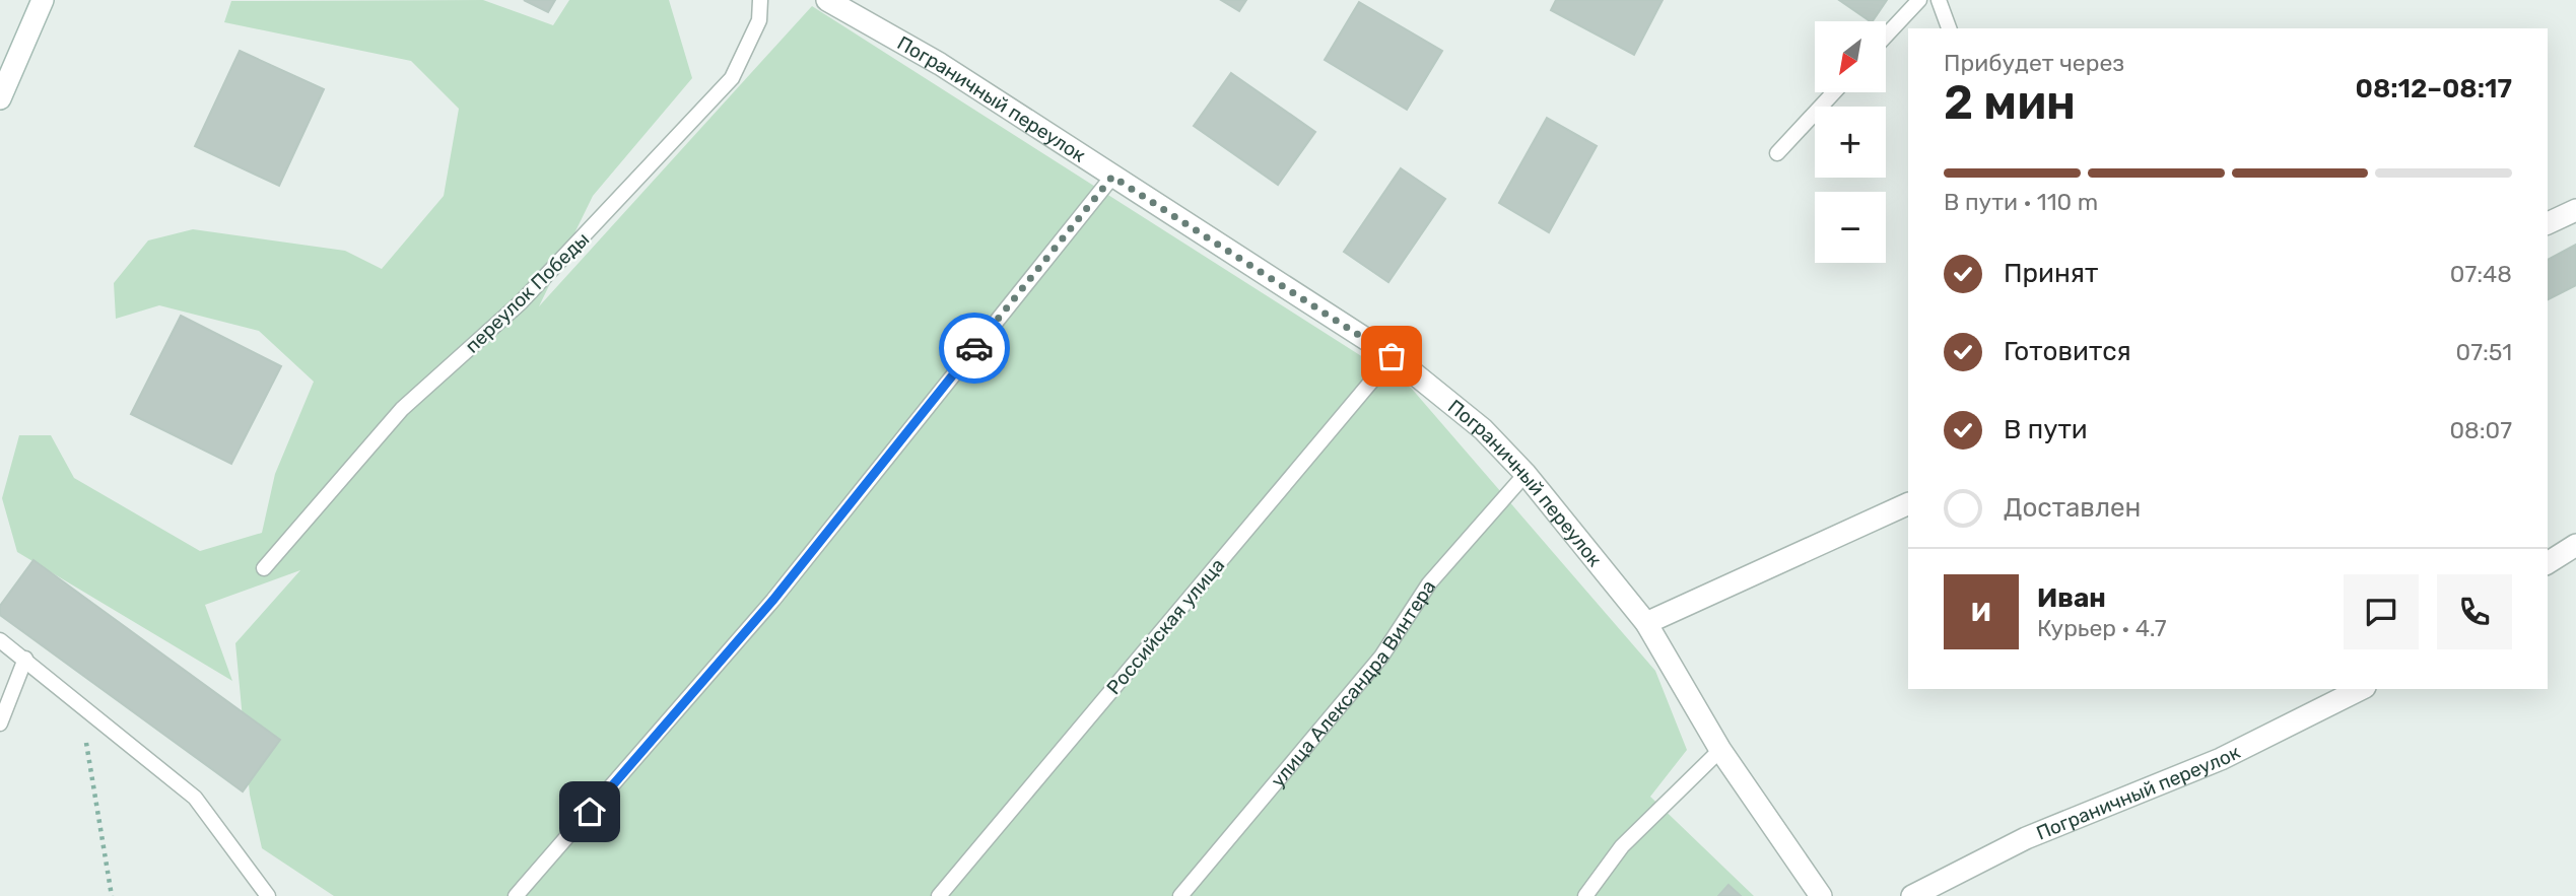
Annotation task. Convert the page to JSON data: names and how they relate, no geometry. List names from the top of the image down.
{
  "streets": {
    "street": ["Пограничный переулок"],
    "lane": ["переулок Победы", "Российская улица", "улица Александра Винтера"]
  },
  "crossings": [
    ["Пограничный переулок", "Российская улица"],
    ["Пограничный переулок", "улица Александра Винтера"]
  ],
  "north": "bottom left",
  "page": {
    "map_buttons": ["+", "−"],
    "heading": ["2 мин", "Прибудет через", "08:12–08:17"],
    "panel": ["Иван", "Курьер · 4.7"],
    "bar": "В пути · 110 m",
    "list": [
      ["Принят", "07:48"],
      ["Готовится", "07:51"],
      ["В пути", "08:07"],
      "Доставлен"
    ],
    "round": "И"
  }
}
